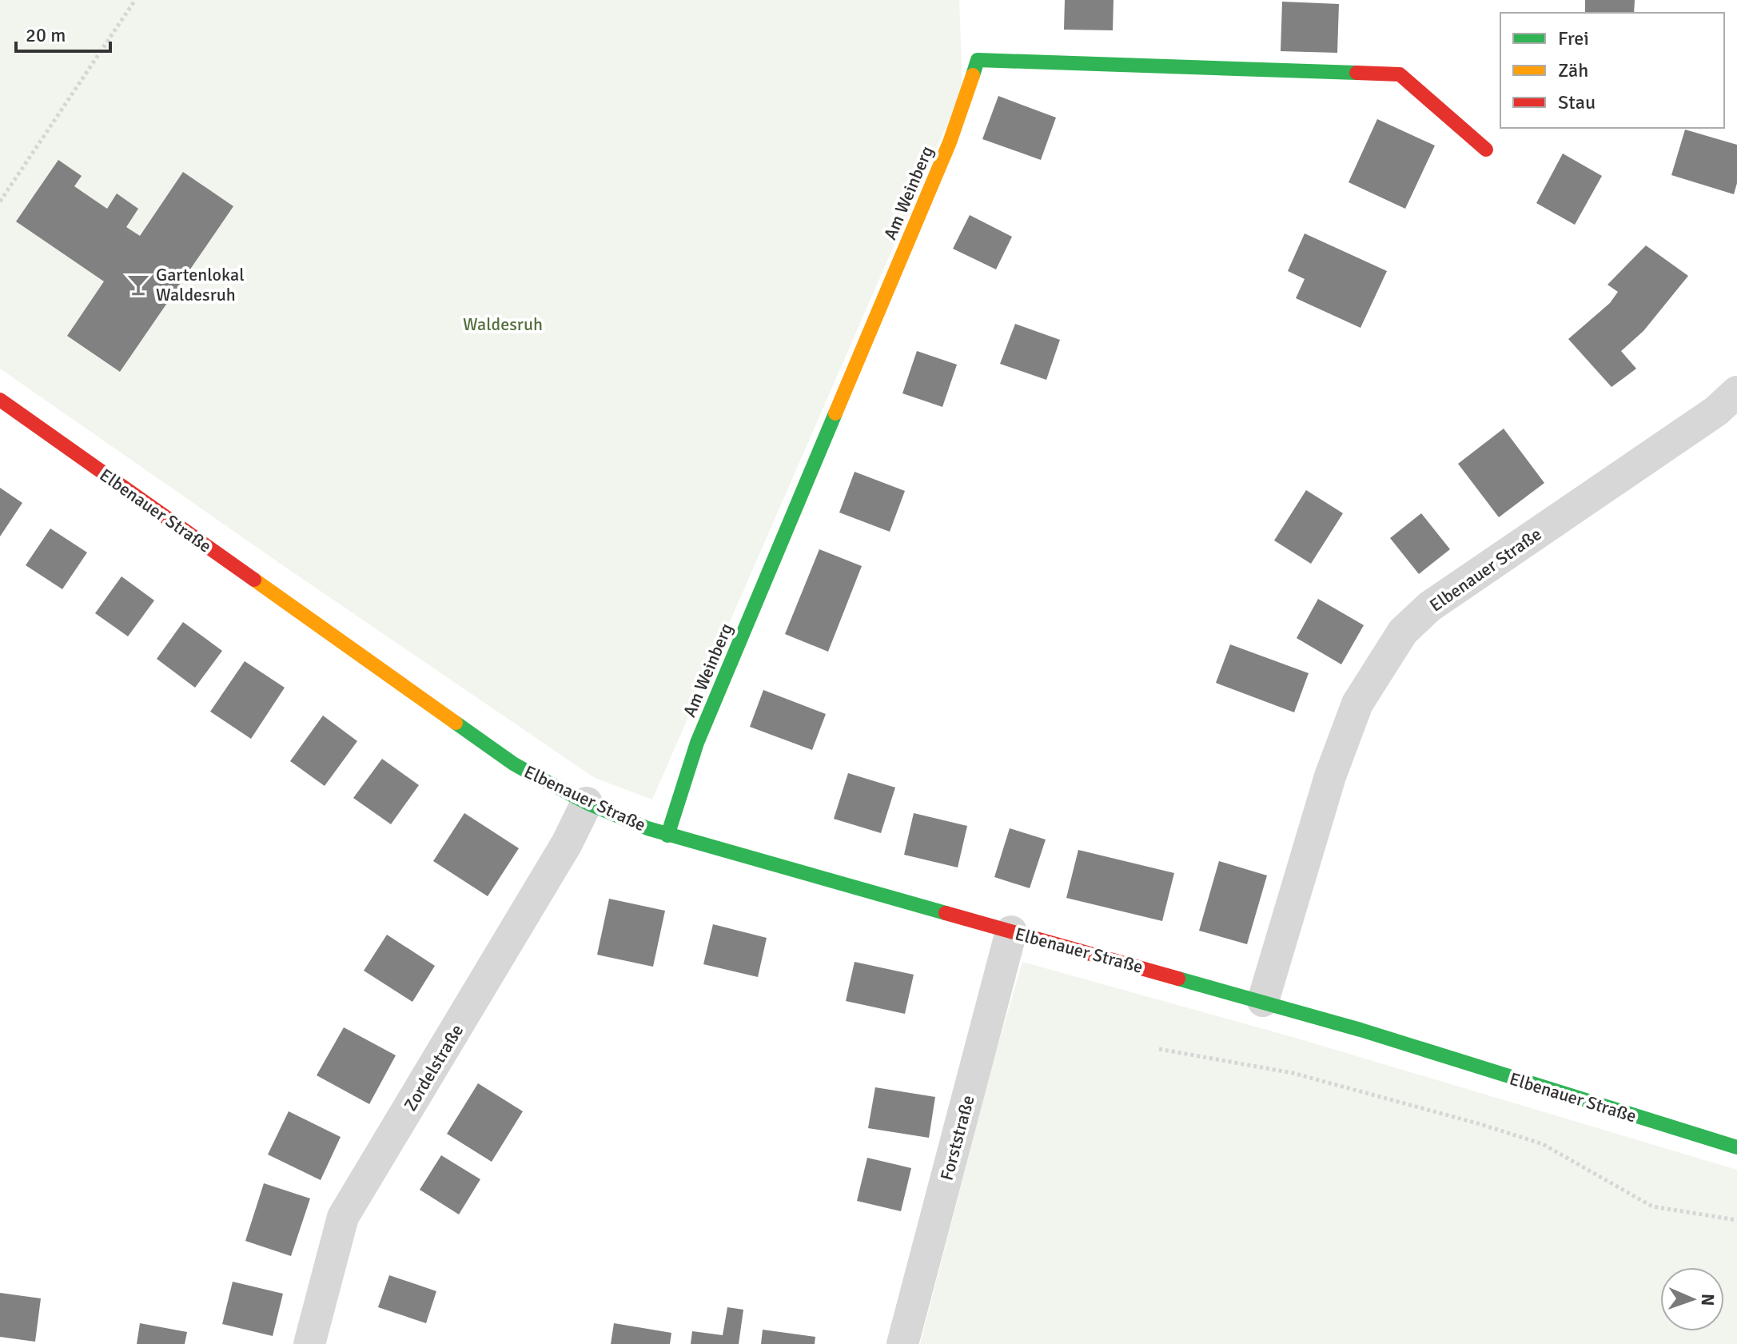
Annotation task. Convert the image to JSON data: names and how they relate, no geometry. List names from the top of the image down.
{
  "streets": {
    "street": [
      "Am Weinberg",
      "Elbenauer Straße",
      "Zordelstraße",
      "Forststraße"
    ]
  },
  "crossings": [
    ["Am Weinberg", "Elbenauer Straße"],
    ["Elbenauer Straße", "Zordelstraße"],
    ["Elbenauer Straße", "Forststraße"]
  ],
  "parks": ["Waldesruh"],
  "places": {
    "bar": ["Gartenlokal Waldesruh"]
  },
  "legend": ["Frei", "Zäh", "Stau"],
  "scale_bar": "20 m",
  "north": "right"
}
